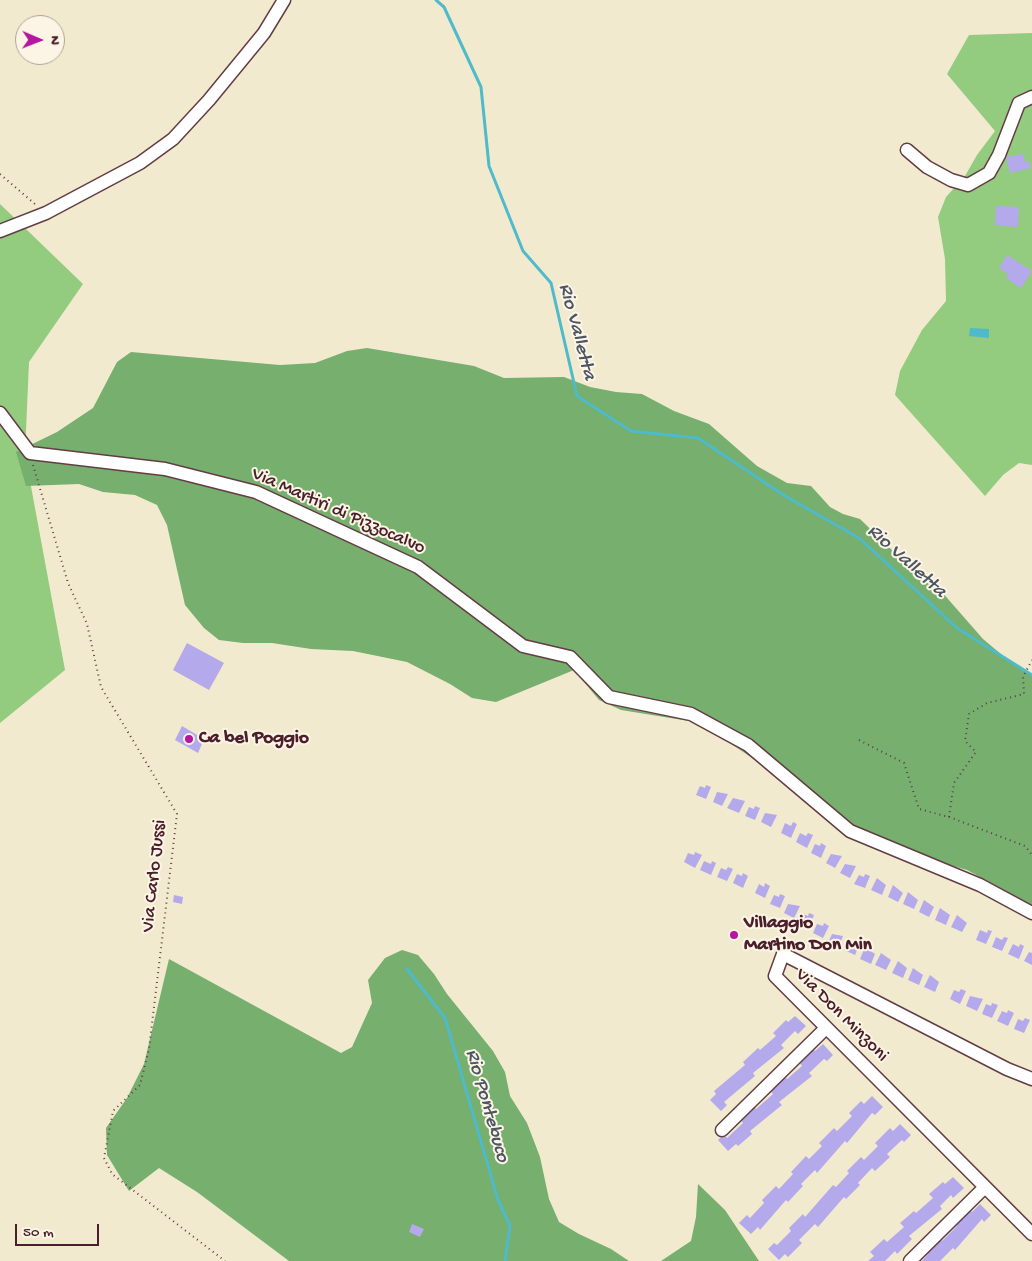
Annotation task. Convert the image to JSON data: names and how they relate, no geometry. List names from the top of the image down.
{
  "streets": {
    "street": ["Via Martiri di Pizzocalvo", "Via Don Minzoni"],
    "path": ["Via Carlo Jussi"]
  },
  "crossings": [
    ["Via Martiri di Pizzocalvo", "Via Carlo Jussi"]
  ],
  "water": ["Rio Valletta", "Rio Pontebuco"],
  "places": ["Ca bel Poggio", "Villaggio Martino Don Min"],
  "scale_bar": "50 m",
  "north": "right"
}
